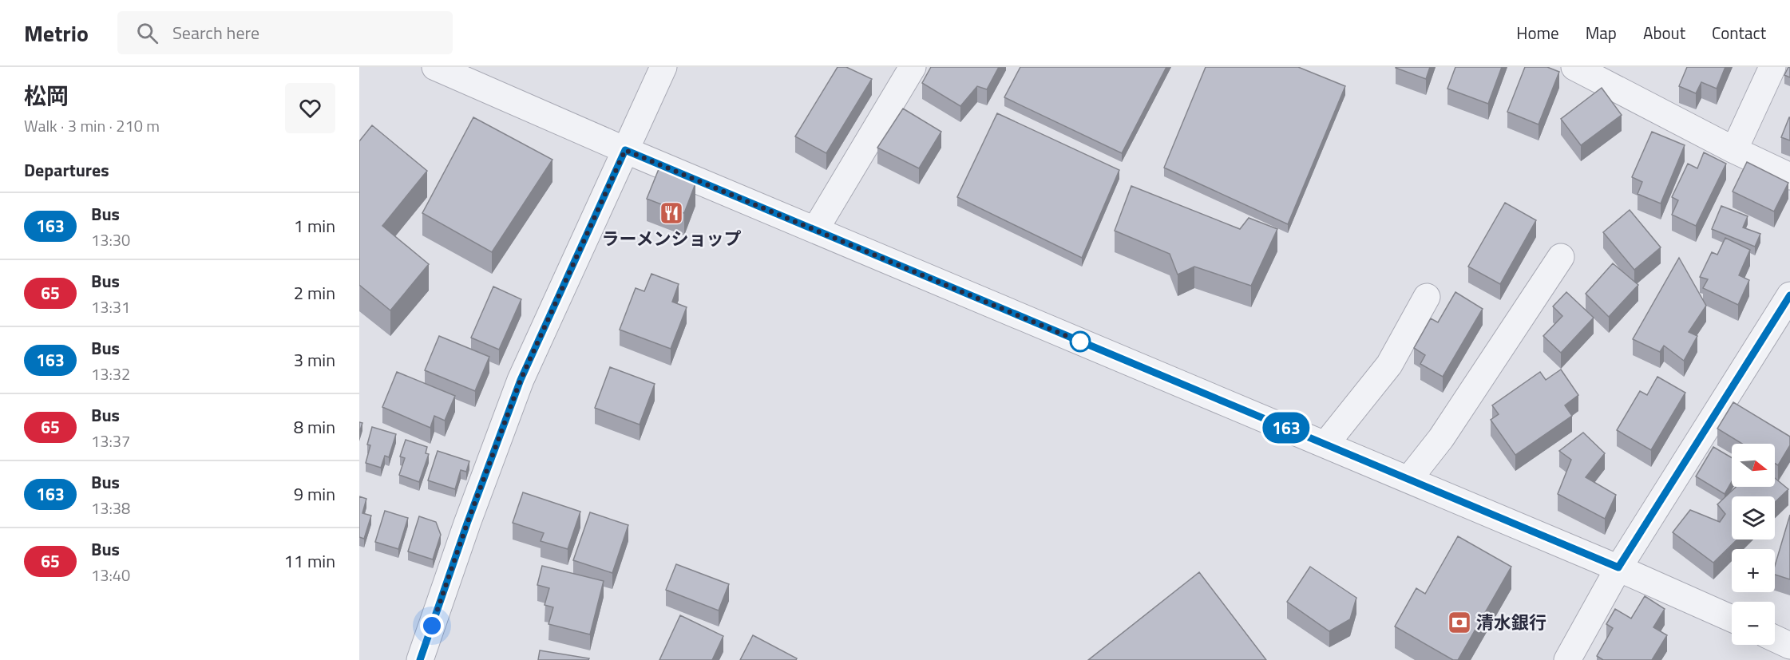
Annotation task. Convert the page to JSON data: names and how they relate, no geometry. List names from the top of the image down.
{
  "places": {
    "restaurant": ["ラーメンショップ"],
    "bank": ["清水銀行"]
  },
  "lines": ["bus line 163"],
  "north": "right",
  "page": {
    "header": "Metrio",
    "search": "Search here",
    "nav": [
      "Home",
      "Map",
      "About",
      "Contact"
    ],
    "heading": [
      ["松岡", "Walk · 3 min · 210 m"],
      "Departures"
    ],
    "on_map": "163",
    "list": [
      {
        "mark": "163",
        "name": "Bus",
        "note": "13:30",
        "value": "1 min"
      },
      {
        "mark": "65",
        "name": "Bus",
        "note": "13:31",
        "value": "2 min"
      },
      {
        "mark": "163",
        "name": "Bus",
        "note": "13:32",
        "value": "3 min"
      },
      {
        "mark": "65",
        "name": "Bus",
        "note": "13:37",
        "value": "8 min"
      },
      {
        "mark": "163",
        "name": "Bus",
        "note": "13:38",
        "value": "9 min"
      },
      {
        "mark": "65",
        "name": "Bus",
        "note": "13:40",
        "value": "11 min"
      }
    ],
    "map_buttons": ["+", "−"]
  }
}
